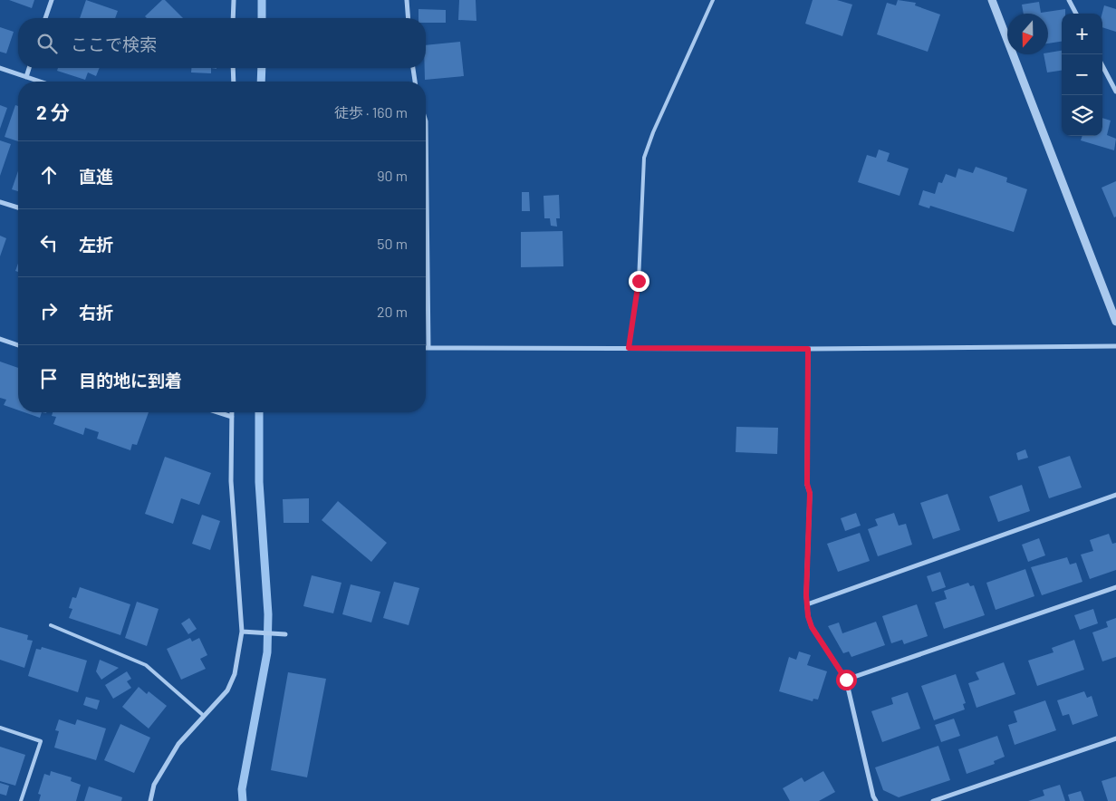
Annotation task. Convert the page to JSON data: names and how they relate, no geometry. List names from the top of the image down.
{
  "north": "bottom",
  "page": {
    "map_buttons": ["+", "−"],
    "search": "ここで検索",
    "heading": ["2 分", "徒歩 · 160 m"],
    "list": [
      ["直進", "90 m"],
      ["左折", "50 m"],
      ["右折", "20 m"],
      "目的地に到着"
    ]
  }
}
